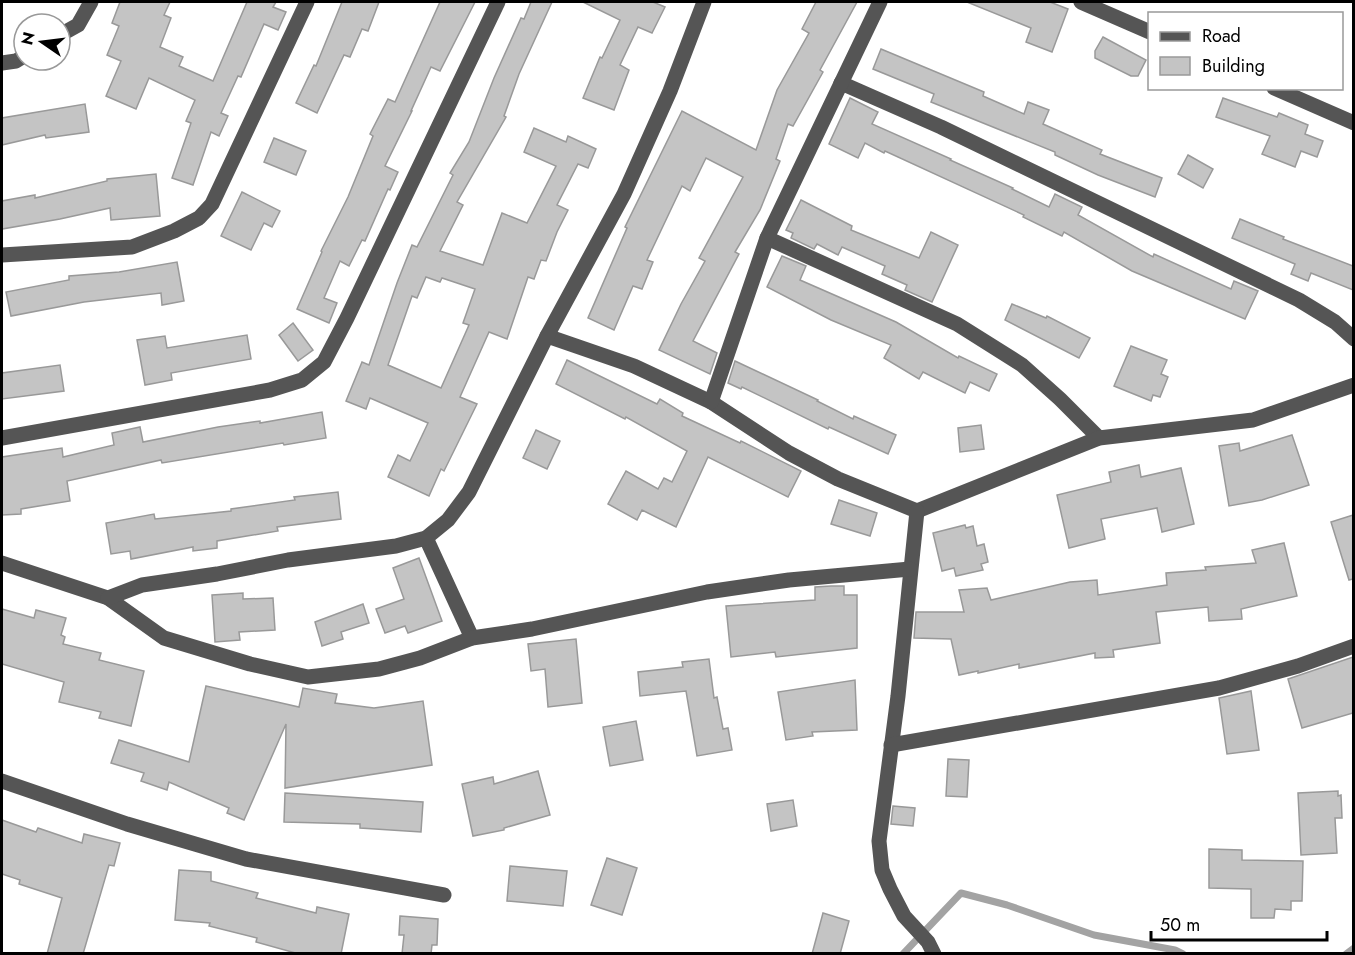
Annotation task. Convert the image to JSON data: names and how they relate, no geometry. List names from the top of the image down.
{
  "legend": ["Road", "Building"],
  "scale_bar": "50 m",
  "north": "left"
}
